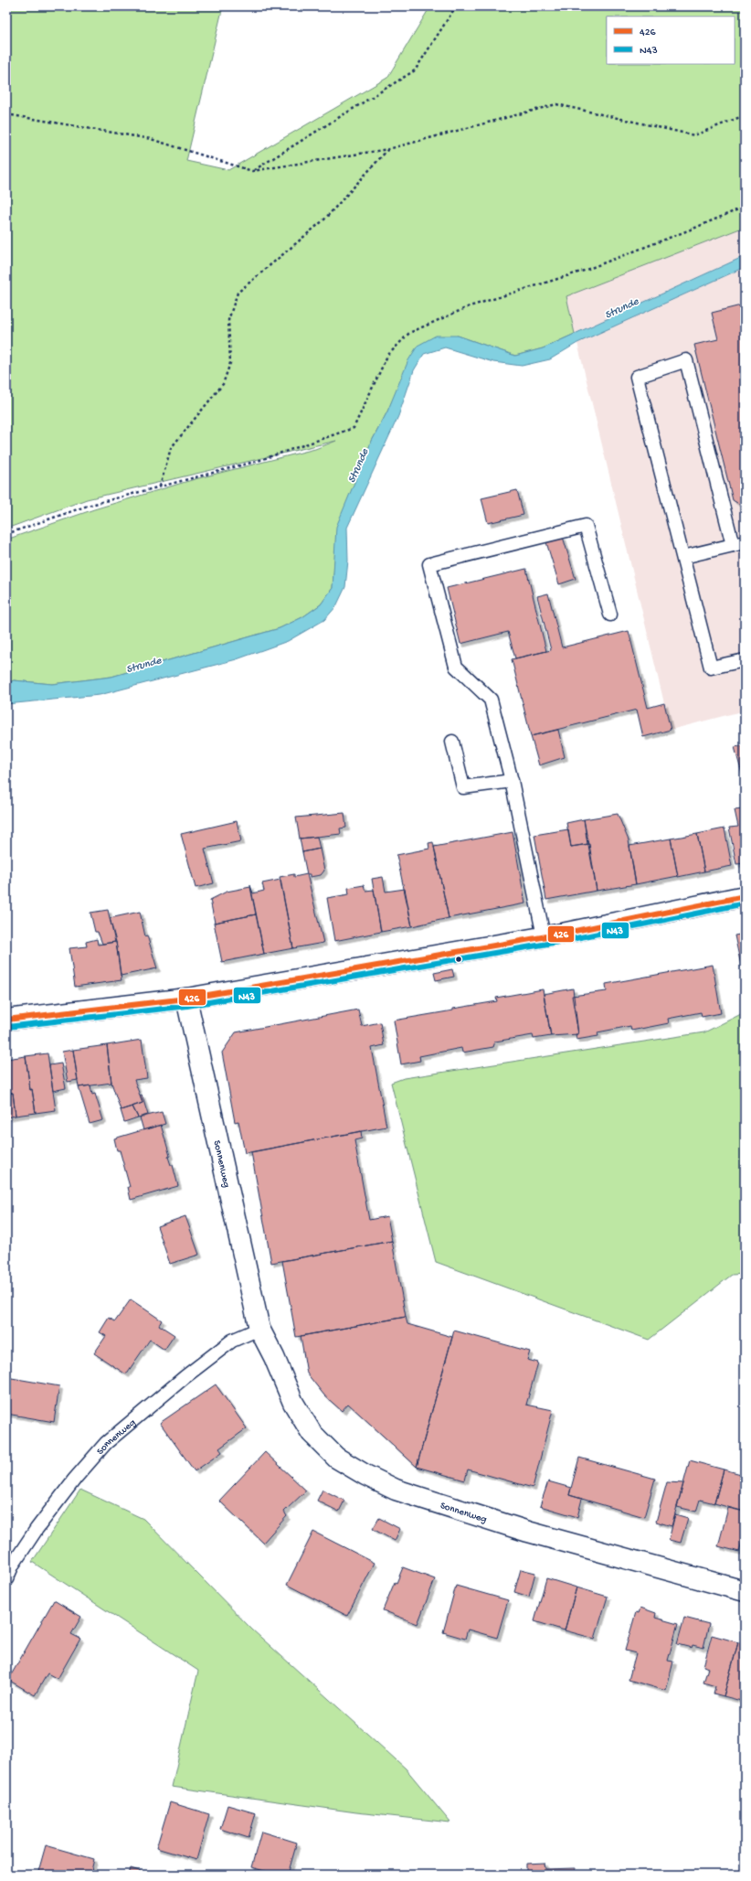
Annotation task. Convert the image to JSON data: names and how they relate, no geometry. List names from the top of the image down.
{
  "streets": {
    "street": ["Sonnenweg"]
  },
  "water": ["Strunde"],
  "lines": ["transit line 426", "transit line N43"],
  "legend": ["426", "N43"]
}
